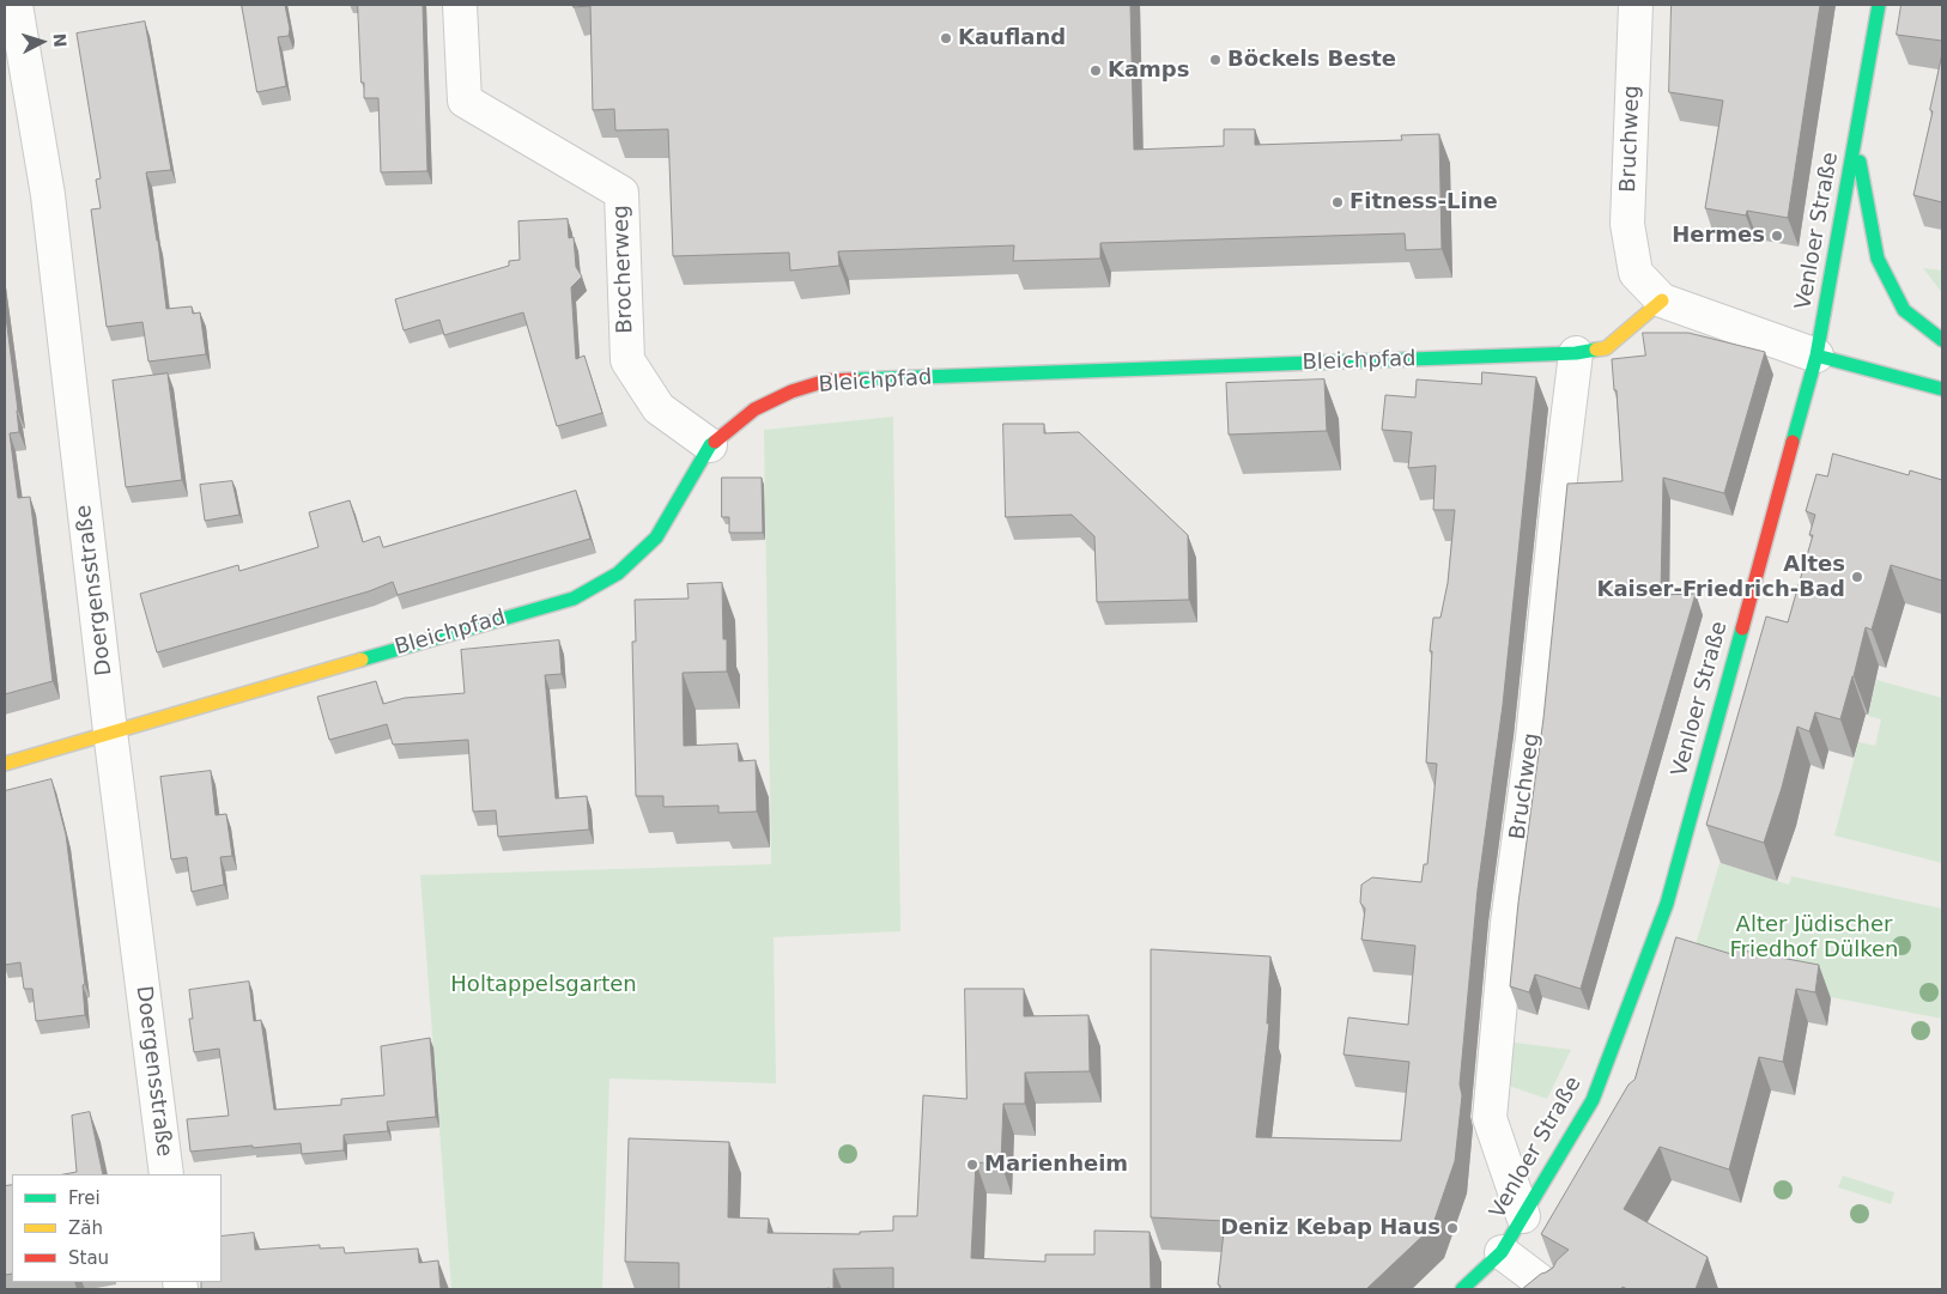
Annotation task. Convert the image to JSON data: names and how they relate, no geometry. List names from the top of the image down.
{
  "streets": {
    "street": [
      "Bruchweg",
      "Venloer Straße",
      "Brocherweg",
      "Bleichpfad",
      "Doergensstraße"
    ]
  },
  "crossings": [
    ["Bruchweg", "Venloer Straße"],
    ["Bruchweg", "Bleichpfad"],
    ["Brocherweg", "Bleichpfad"],
    ["Bleichpfad", "Doergensstraße"]
  ],
  "parks": ["Alter Jüdischer Friedhof Dülken", "Holtappelsgarten"],
  "places": [
    "Kaufland",
    "Böckels Beste",
    "Kamps",
    "Fitness-Line",
    "Hermes",
    "Altes Kaiser-Friedrich-Bad",
    "Marienheim",
    "Deniz Kebap Haus"
  ],
  "legend": ["Frei", "Zäh", "Stau"],
  "north": "right"
}
